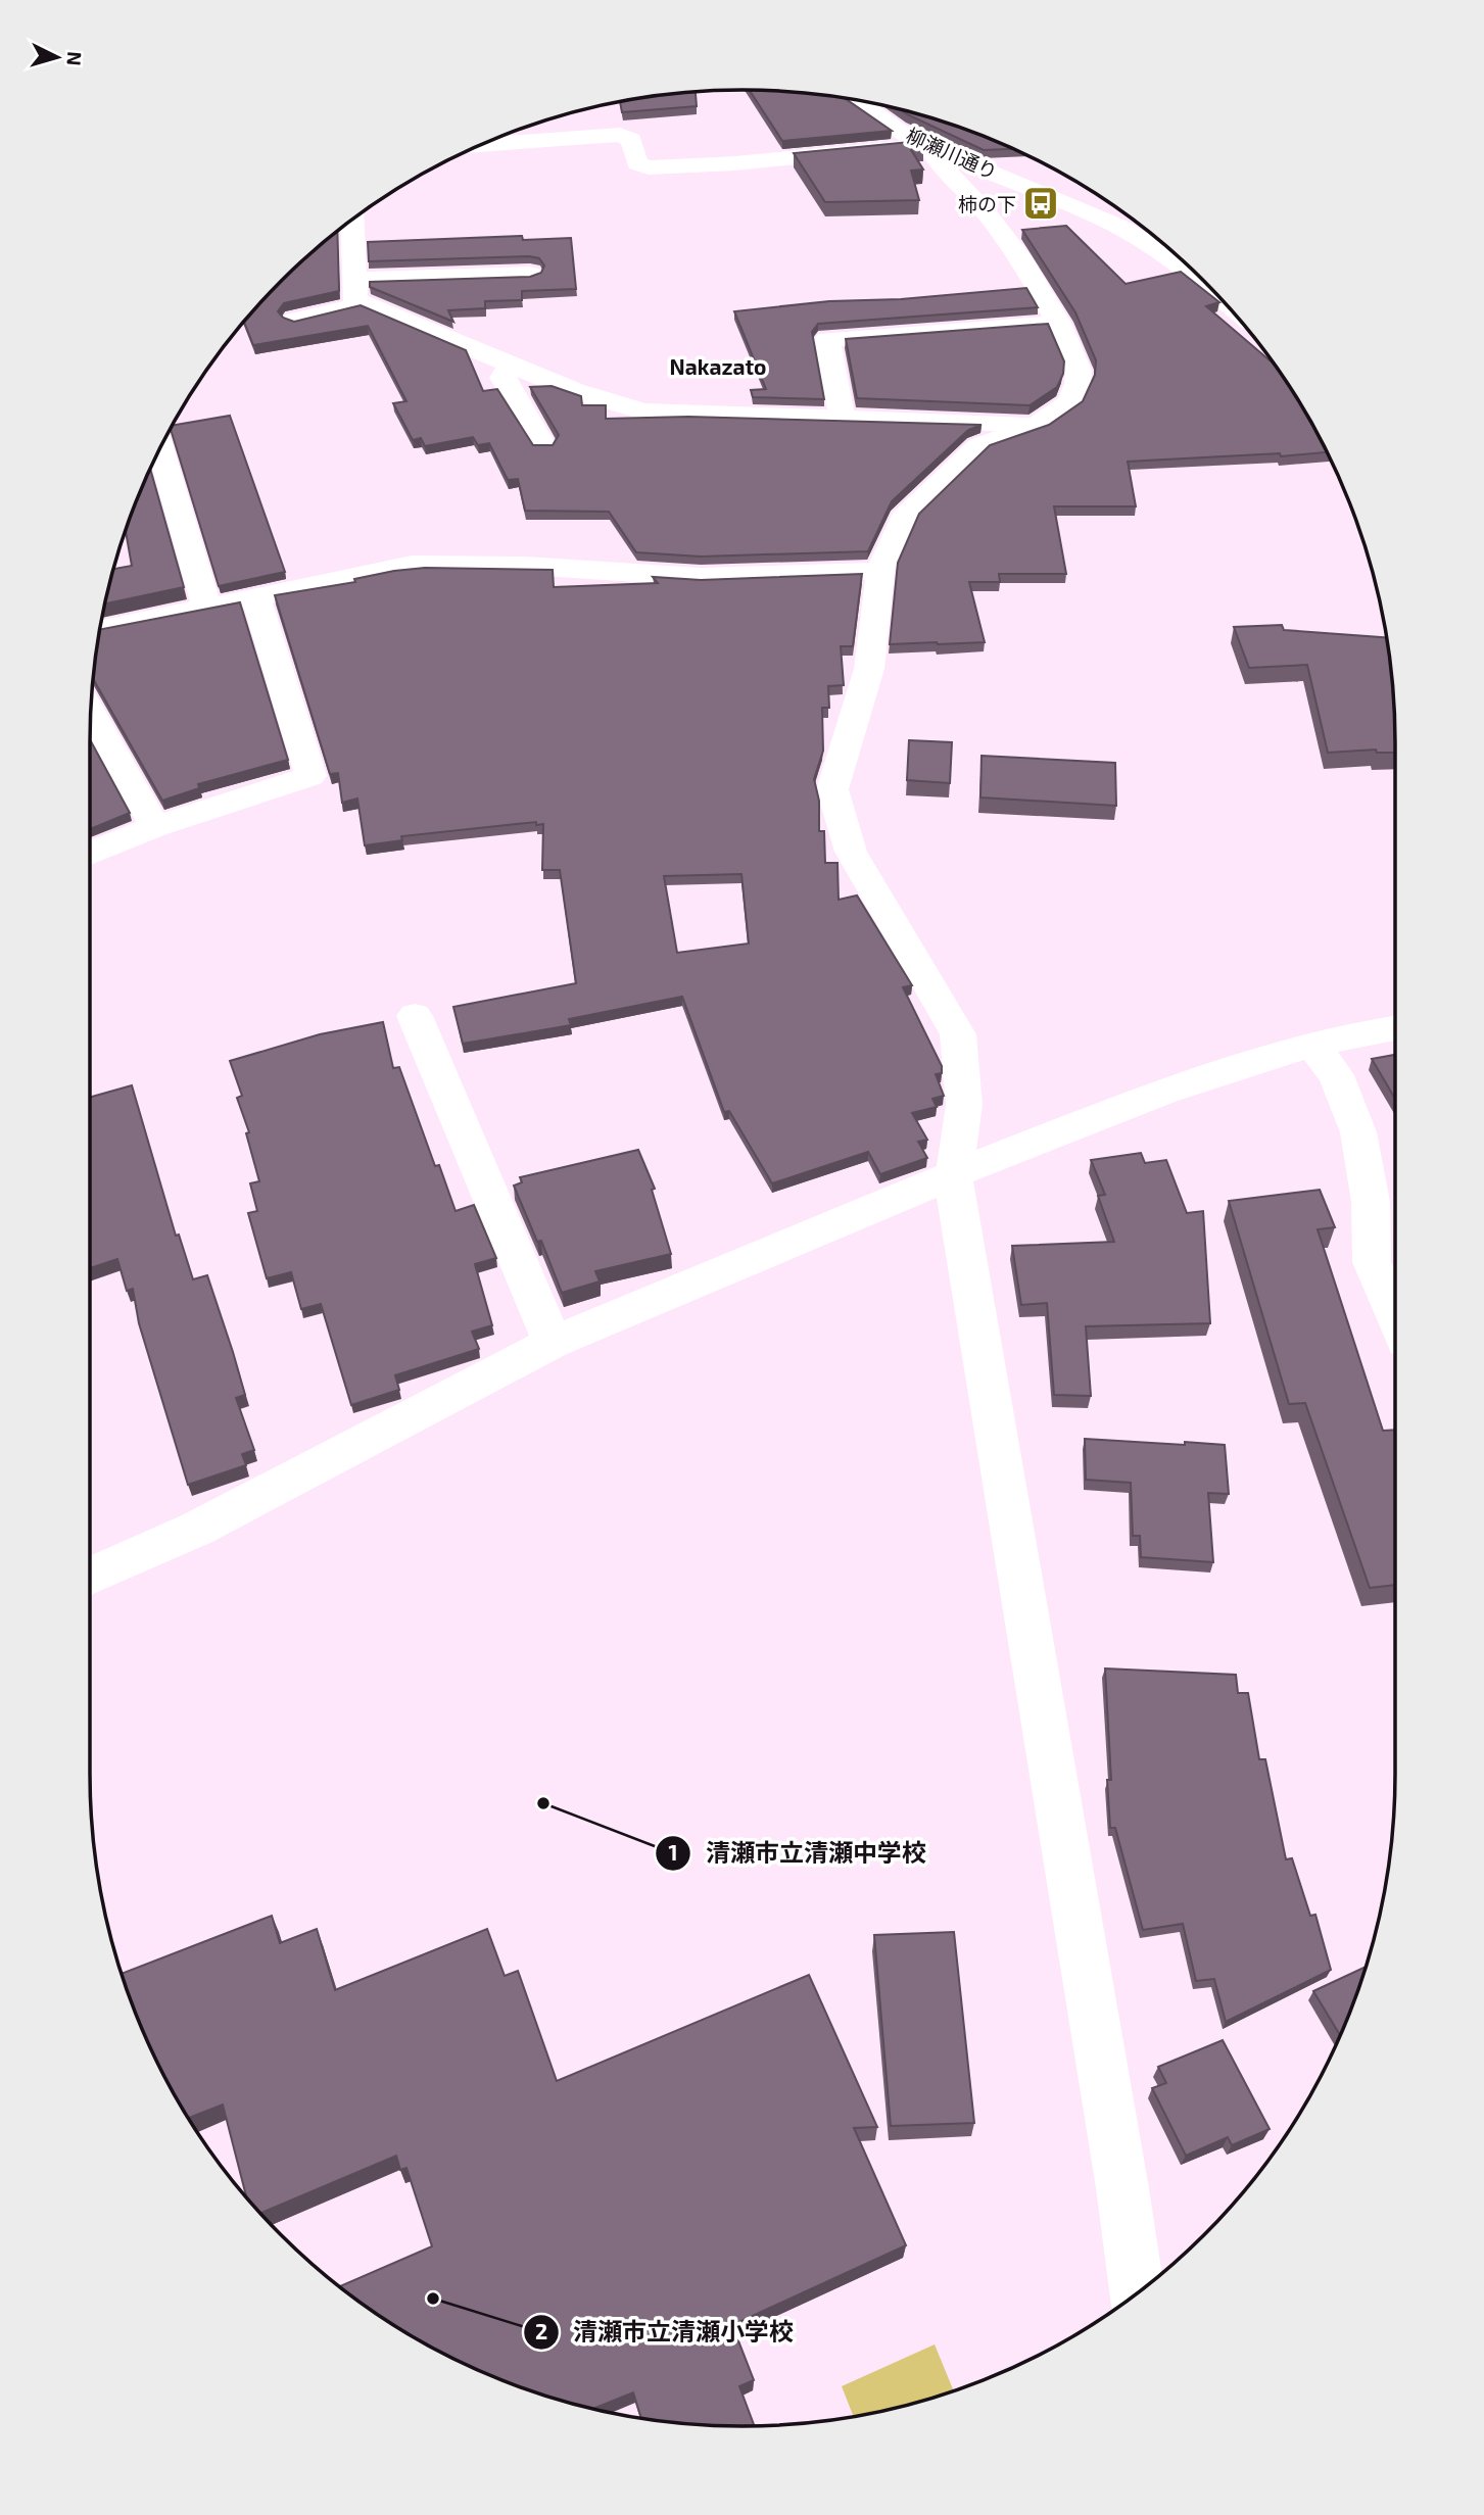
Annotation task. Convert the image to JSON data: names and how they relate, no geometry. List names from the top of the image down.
{
  "streets": {
    "street": ["柳瀬川通り"]
  },
  "districts": ["Nakazato"],
  "places": {
    "bus stop": ["柿の下"],
    "other": ["清瀬市立清瀬中学校", "清瀬市立清瀬小学校"]
  },
  "north": "right"
}
